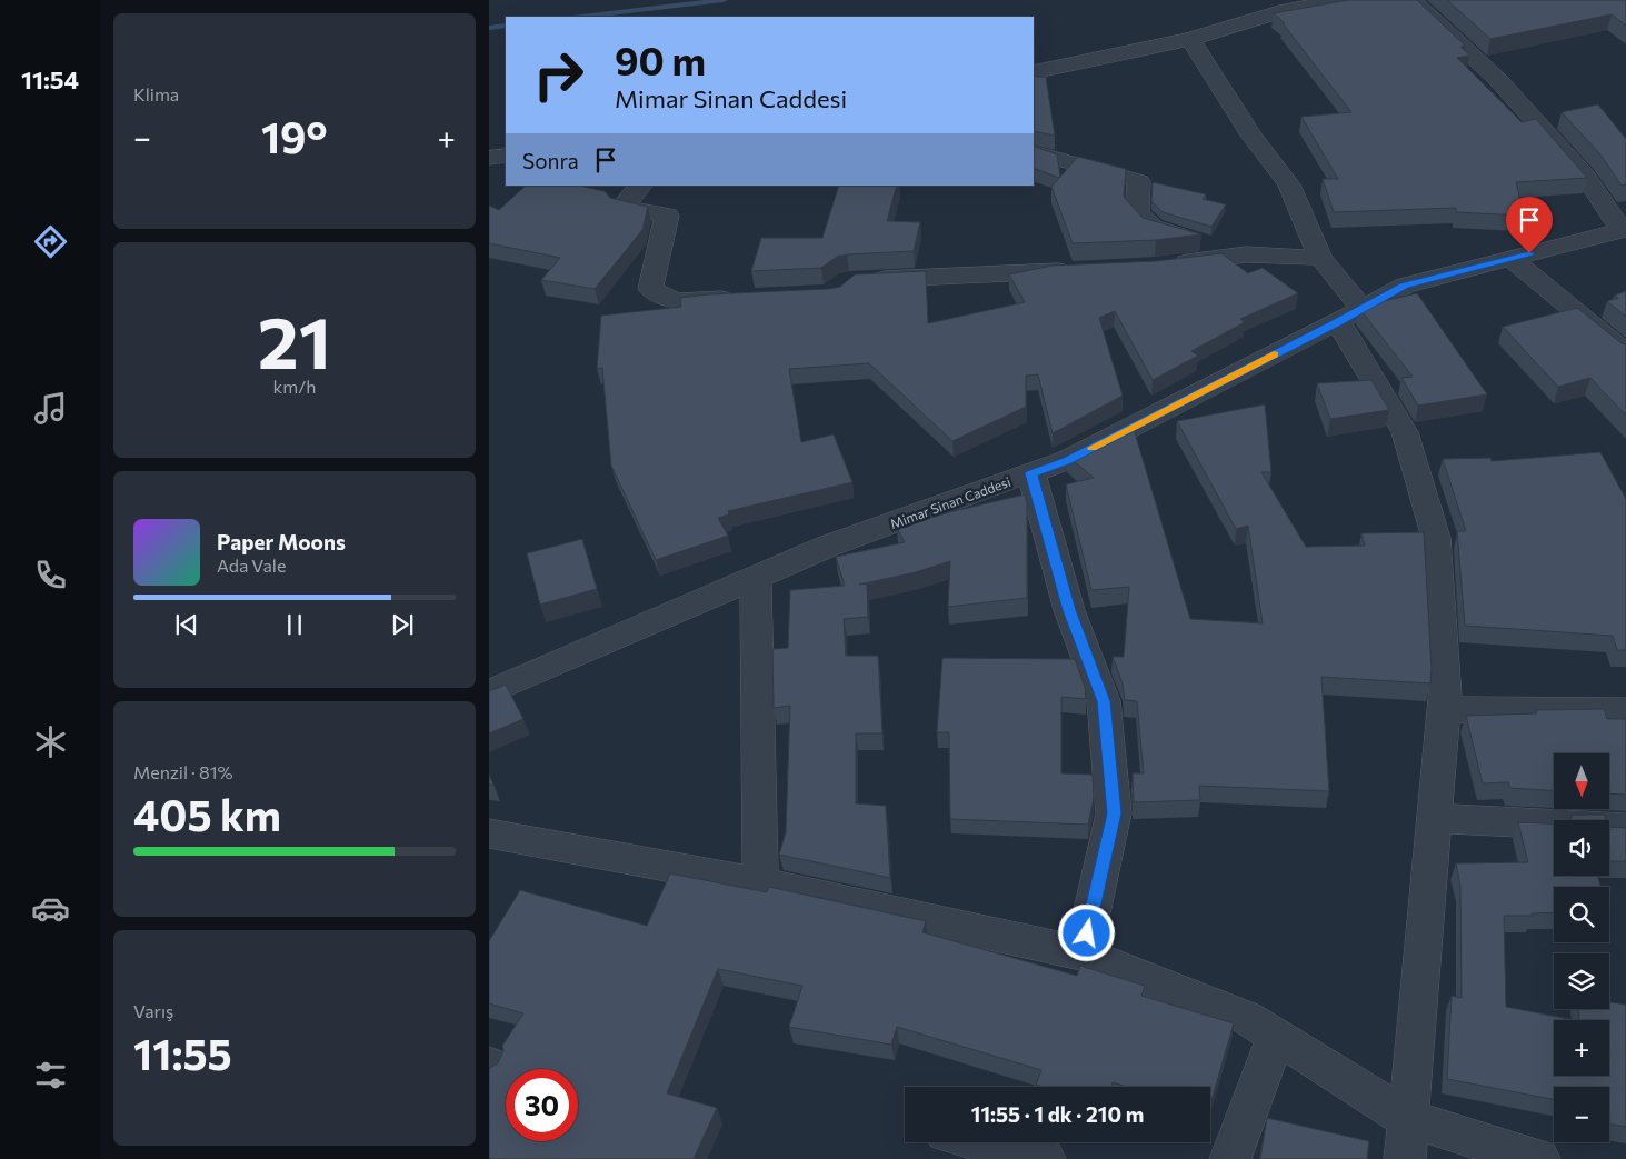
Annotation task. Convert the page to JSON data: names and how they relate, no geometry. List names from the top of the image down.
{
  "streets": {
    "street": ["Mimar Sinan Caddesi"]
  },
  "north": "bottom",
  "page": {
    "tabs": "11:54",
    "tile": [
      "Klima",
      ["21", "km/h"],
      ["Menzil · 81%", "405 km"],
      ["Varış", "11:55"]
    ],
    "turn": ["90 m", "Mimar Sinan Caddesi"],
    "heat": ["−", "19°", "+"],
    "then": "Sonra",
    "song": ["Paper Moons", "Ada Vale"],
    "map_buttons": ["+", "−"],
    "limit": "30",
    "trip": "11:55 · 1 dk · 210 m"
  }
}
